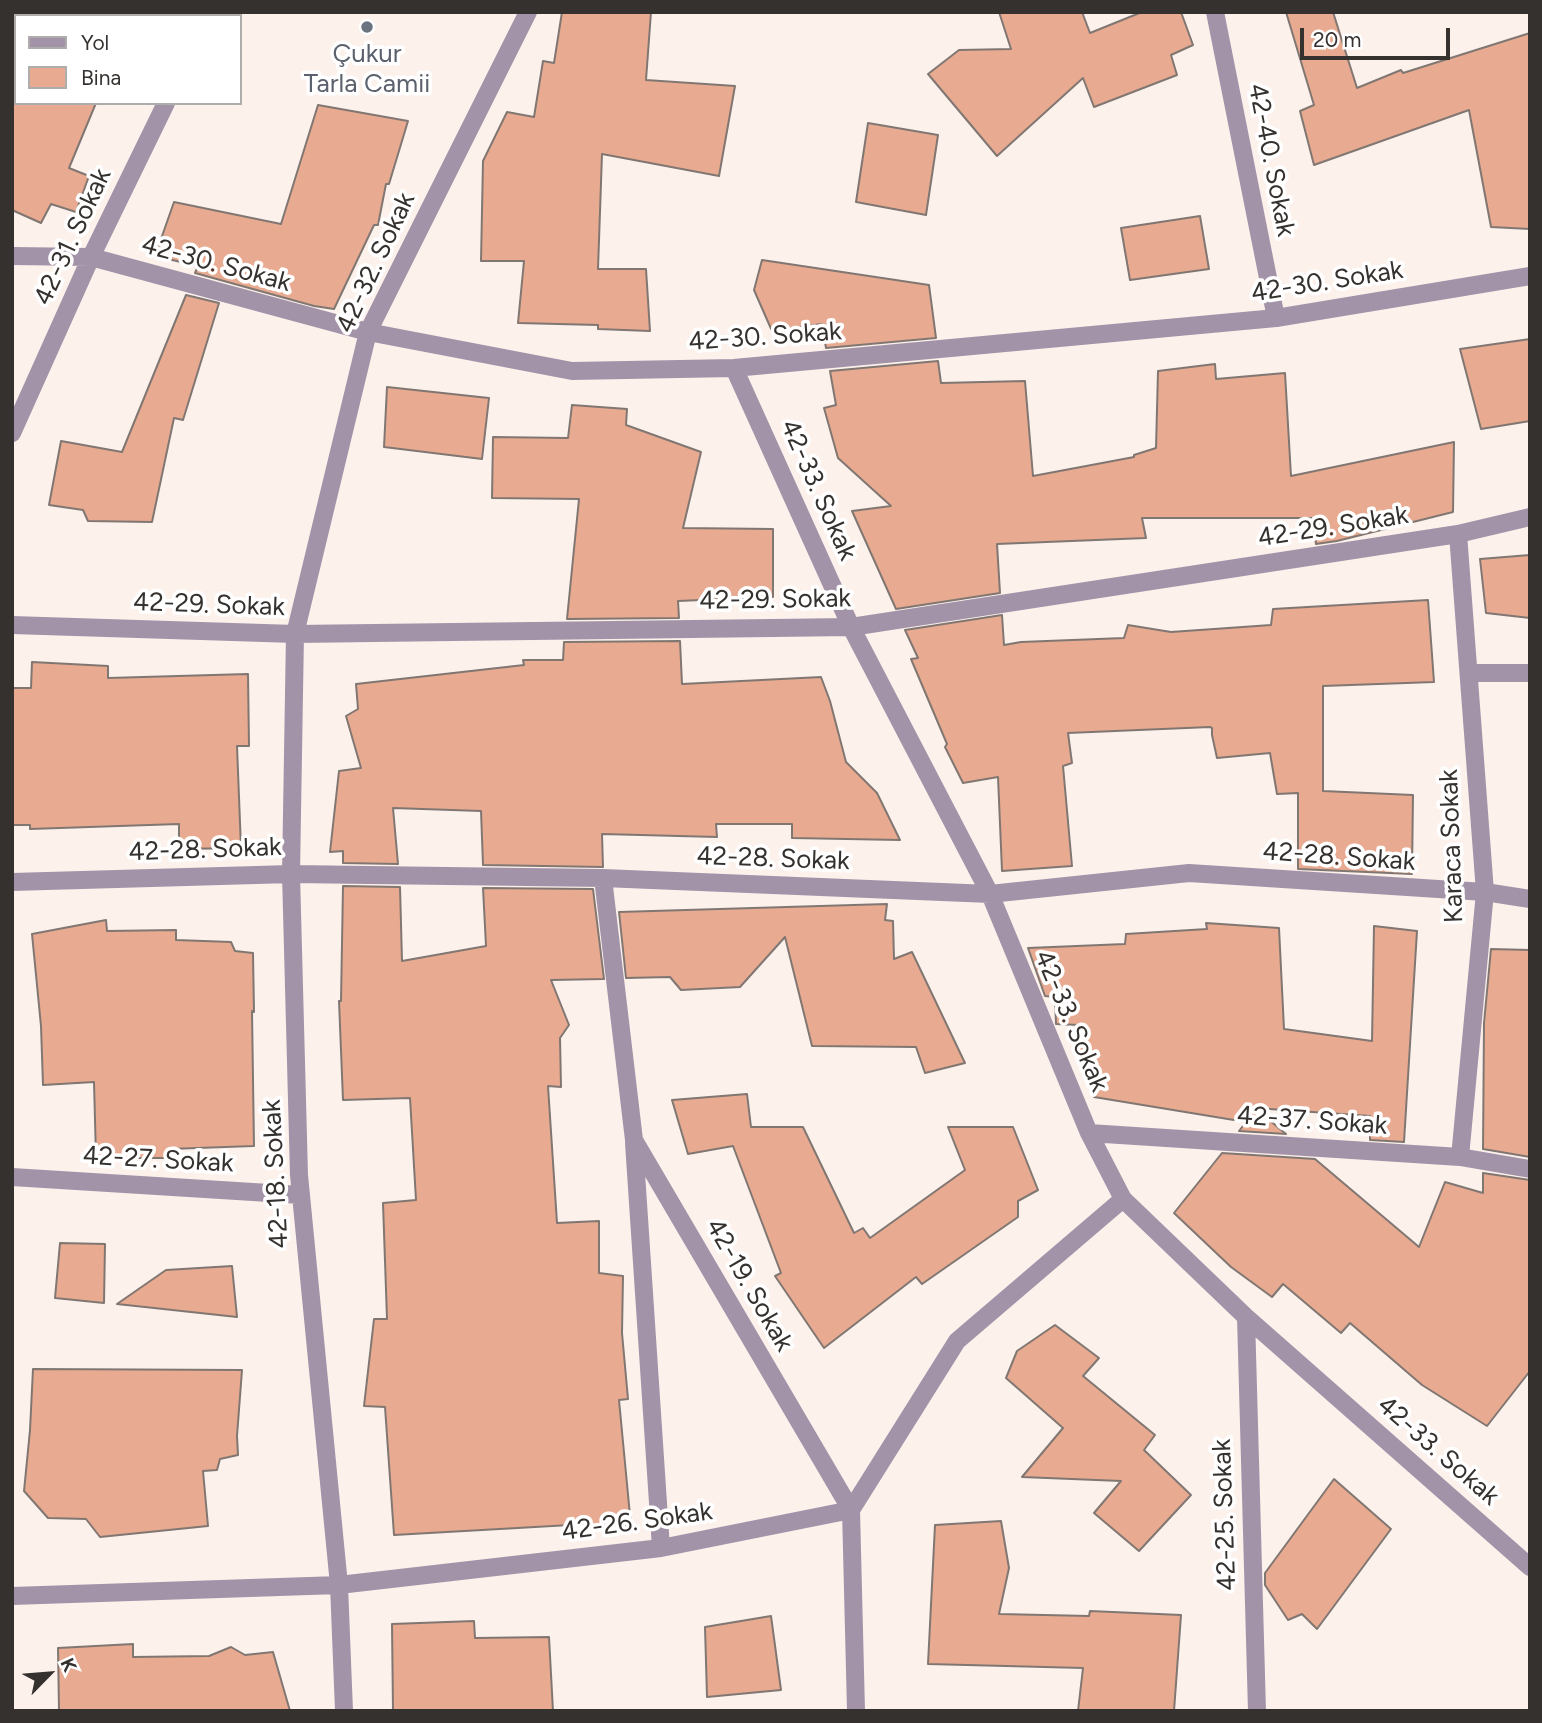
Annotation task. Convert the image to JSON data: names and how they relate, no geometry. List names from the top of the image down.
{
  "streets": {
    "street": [
      "42-40. Sokak",
      "42-31. Sokak",
      "42-32. Sokak",
      "42-30. Sokak",
      "42-33. Sokak",
      "42-29. Sokak",
      "Karaca Sokak",
      "42-28. Sokak",
      "42-37. Sokak",
      "42-27. Sokak",
      "42-18. Sokak",
      "42-19. Sokak",
      "42-25. Sokak",
      "42-26. Sokak"
    ]
  },
  "crossings": [
    ["42-40. Sokak", "42-30. Sokak"],
    ["42-31. Sokak", "42-30. Sokak"],
    ["42-32. Sokak", "42-30. Sokak"],
    ["42-32. Sokak", "42-29. Sokak"],
    ["42-32. Sokak", "42-18. Sokak"],
    ["42-30. Sokak", "42-33. Sokak"],
    ["42-33. Sokak", "42-29. Sokak"],
    ["42-33. Sokak", "42-28. Sokak"],
    ["42-33. Sokak", "42-37. Sokak"],
    ["42-33. Sokak", "42-25. Sokak"],
    ["42-29. Sokak", "Karaca Sokak"],
    ["42-29. Sokak", "42-18. Sokak"],
    ["Karaca Sokak", "42-28. Sokak"],
    ["Karaca Sokak", "42-37. Sokak"],
    ["42-28. Sokak", "42-18. Sokak"],
    ["42-28. Sokak", "42-19. Sokak"],
    ["42-27. Sokak", "42-18. Sokak"],
    ["42-18. Sokak", "42-26. Sokak"],
    ["42-19. Sokak", "42-26. Sokak"]
  ],
  "places": ["Çukur Tarla Camii"],
  "legend": ["Yol", "Bina"],
  "scale_bar": "20 m",
  "north": "top right"
}
